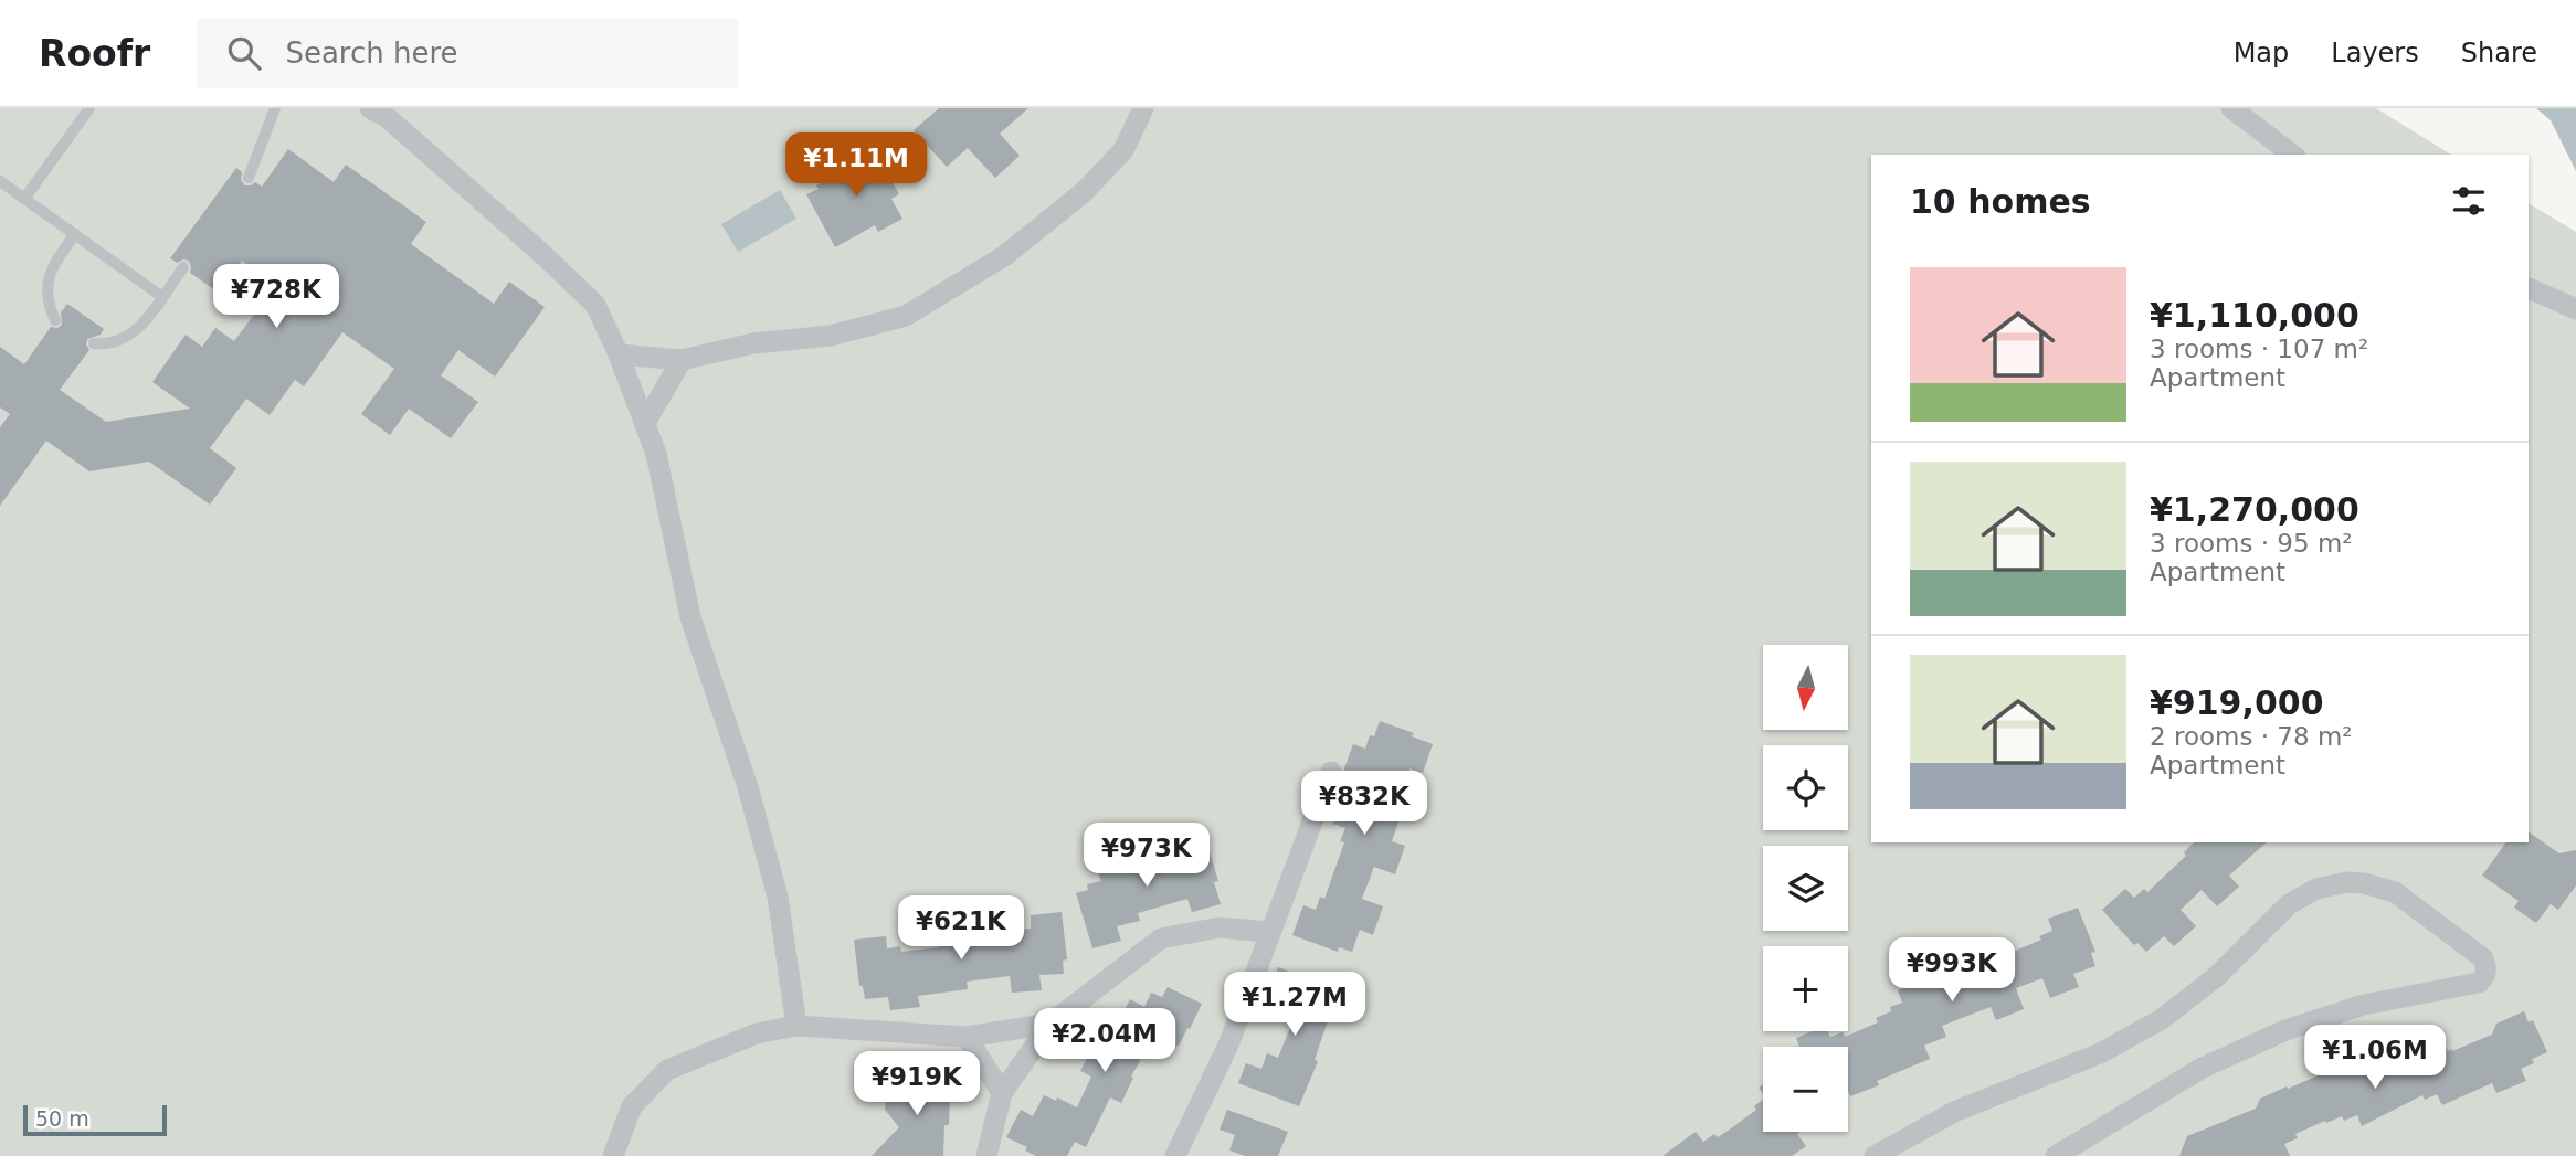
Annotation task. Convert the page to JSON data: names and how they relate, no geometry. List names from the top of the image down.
{
  "scale_bar": "50 m",
  "north": "bottom",
  "page": {
    "header": "Roofr",
    "search": "Search here",
    "nav": ["Map", "Layers", "Share"],
    "price": [
      "¥1.11M",
      "¥728K",
      "¥832K",
      "¥973K",
      "¥621K",
      "¥993K",
      "¥1.27M",
      "¥2.04M",
      "¥1.06M",
      "¥919K"
    ],
    "heading": "10 homes",
    "list": [
      {
        "name": "¥1,110,000",
        "note": "3 rooms · 107 m² · Apartment"
      },
      {
        "name": "¥1,270,000",
        "note": "3 rooms · 95 m² · Apartment"
      },
      {
        "name": "¥919,000",
        "note": "2 rooms · 78 m² · Apartment"
      }
    ],
    "map_buttons": ["+", "−"],
    "scale": "50 m"
  }
}
